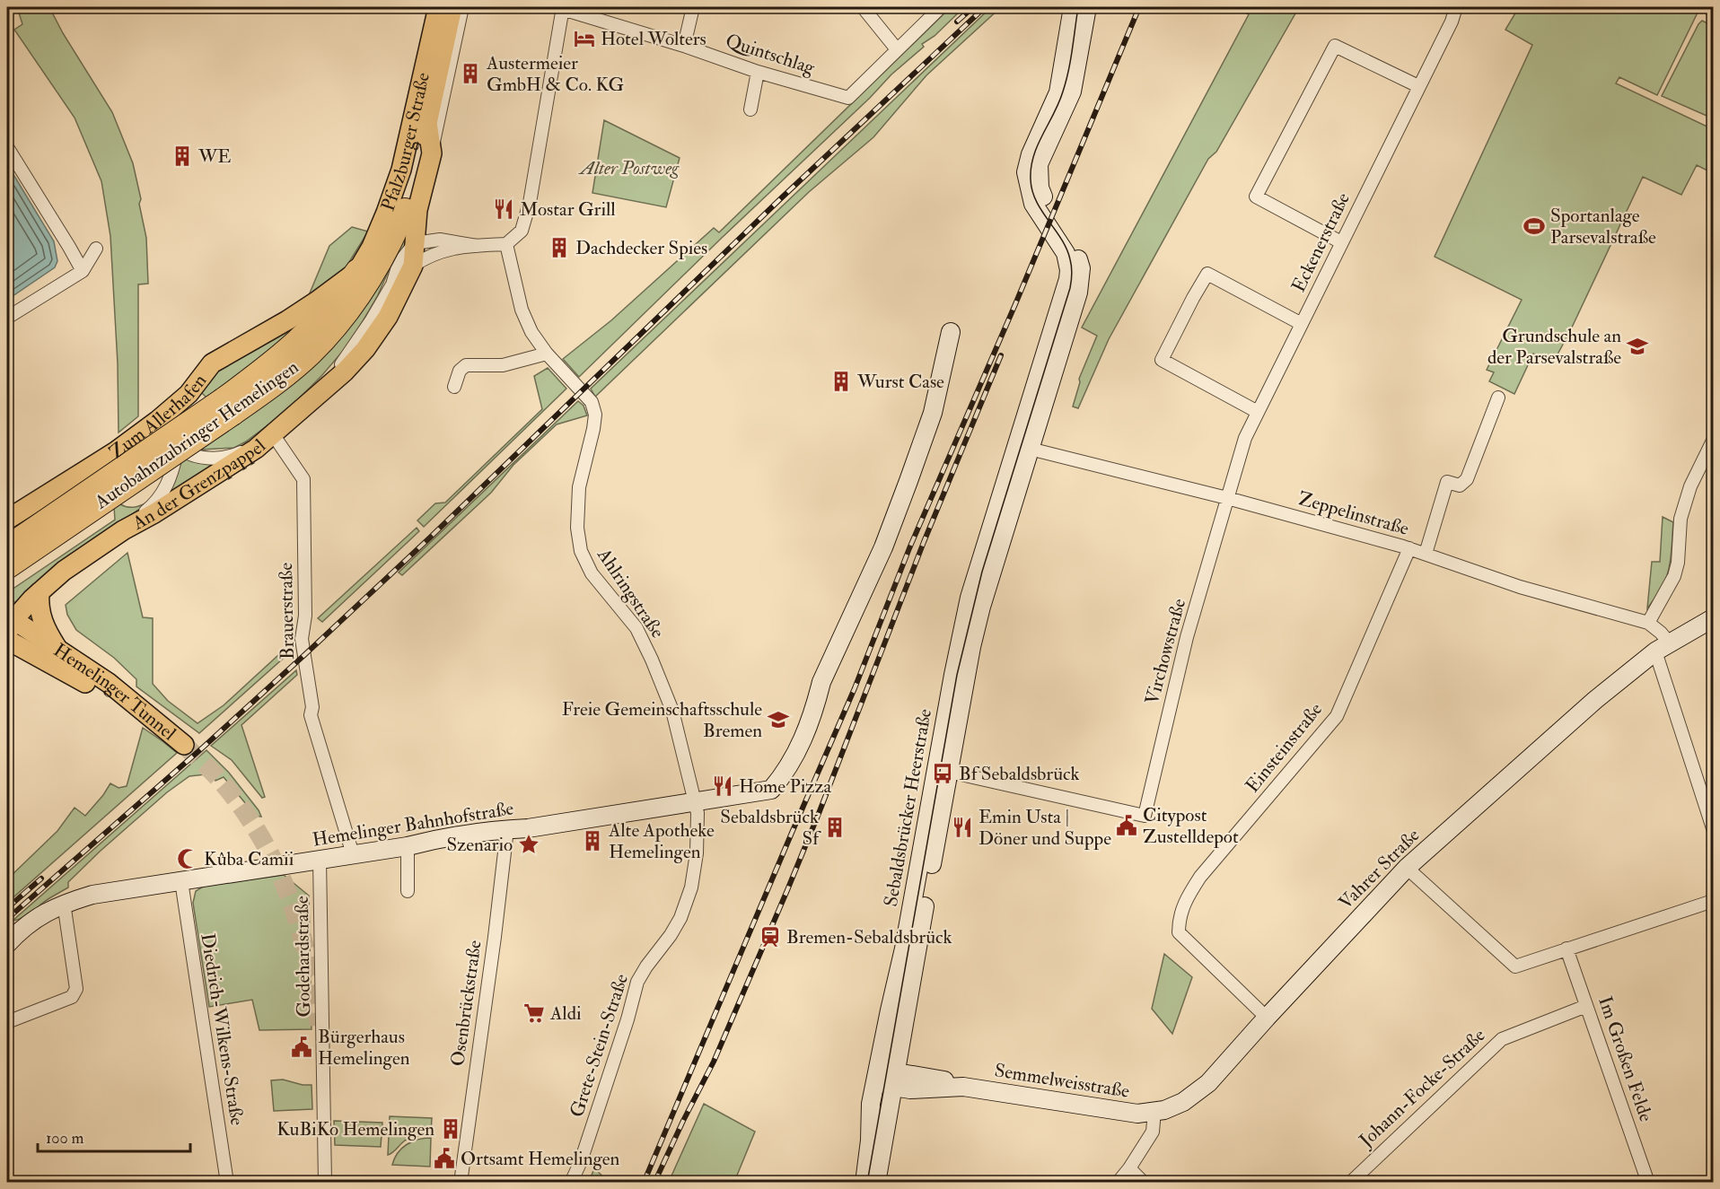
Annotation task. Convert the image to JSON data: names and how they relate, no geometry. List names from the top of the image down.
{
  "streets": {
    "highway": ["Autobahnzubringer Hemelingen"],
    "main road": [
      "Pfalzburger Straße",
      "Zum Allerhafen",
      "An der Grenzpappel",
      "Hemelinger Tunnel",
      "Sebaldsbrücker Heerstraße",
      "Hemelinger Bahnhofstraße",
      "Vahrer Straße",
      "Semmelweisstraße"
    ],
    "street": [
      "Quintschlag",
      "Eckenerstraße",
      "Zeppelinstraße",
      "Ahlringstraße",
      "Brauerstraße",
      "Virchowstraße",
      "Einsteinstraße",
      "Godehardstraße",
      "Osenbrückstraße",
      "Diedrich-Wilkens-Straße",
      "Grete-Stein-Straße",
      "Im Großen Felde",
      "Johann-Focke-Straße"
    ]
  },
  "crossings": [
    ["Pfalzburger Straße", "Zum Allerhafen"],
    ["Pfalzburger Straße", "Autobahnzubringer Hemelingen"],
    ["Pfalzburger Straße", "An der Grenzpappel"],
    ["Eckenerstraße", "Zeppelinstraße"],
    ["Eckenerstraße", "Virchowstraße"],
    ["Zum Allerhafen", "Autobahnzubringer Hemelingen"],
    ["Zum Allerhafen", "An der Grenzpappel"],
    ["An der Grenzpappel", "Brauerstraße"],
    ["An der Grenzpappel", "Hemelinger Tunnel"],
    ["Zeppelinstraße", "Virchowstraße"],
    ["Zeppelinstraße", "Einsteinstraße"],
    ["Zeppelinstraße", "Sebaldsbrücker Heerstraße"],
    ["Zeppelinstraße", "Vahrer Straße"],
    ["Ahlringstraße", "Hemelinger Bahnhofstraße"],
    ["Ahlringstraße", "Grete-Stein-Straße"],
    ["Brauerstraße", "Hemelinger Bahnhofstraße"],
    ["Virchowstraße", "Sebaldsbrücker Heerstraße"],
    ["Einsteinstraße", "Vahrer Straße"],
    ["Sebaldsbrücker Heerstraße", "Semmelweisstraße"],
    ["Hemelinger Bahnhofstraße", "Godehardstraße"],
    ["Hemelinger Bahnhofstraße", "Osenbrückstraße"],
    ["Hemelinger Bahnhofstraße", "Diedrich-Wilkens-Straße"],
    ["Hemelinger Bahnhofstraße", "Grete-Stein-Straße"],
    ["Vahrer Straße", "Semmelweisstraße"],
    ["Im Großen Felde", "Johann-Focke-Straße"]
  ],
  "parks": ["Alter Postweg"],
  "places": {
    "hotel": ["Hotel Wolters"],
    "building": [
      "Austermeier GmbH & Co. KG",
      "WE",
      "Dachdecker Spies",
      "Wurst Case",
      "Sebaldsbrück Sf",
      "Alte Apotheke Hemelingen",
      "KuBiKo Hemelingen"
    ],
    "restaurant": ["Mostar Grill", "Home Pizza", "Emin Usta | Döner und Suppe"],
    "sports": ["Sportanlage Parsevalstraße"],
    "school or university": ["Grundschule an der Parsevalstraße", "Freie Gemeinschaftsschule Bremen"],
    "bus stop": ["Bf Sebaldsbrück"],
    "public building": ["Citypost Zustelldepot", "Bürgerhaus Hemelingen", "Ortsamt Hemelingen"],
    "place": ["Szenario"],
    "mosque": ["Kûba Camii"],
    "station": ["Bremen-Sebaldsbrück"],
    "supermarket": ["Aldi"]
  },
  "scale_bar": "100 m"
}
